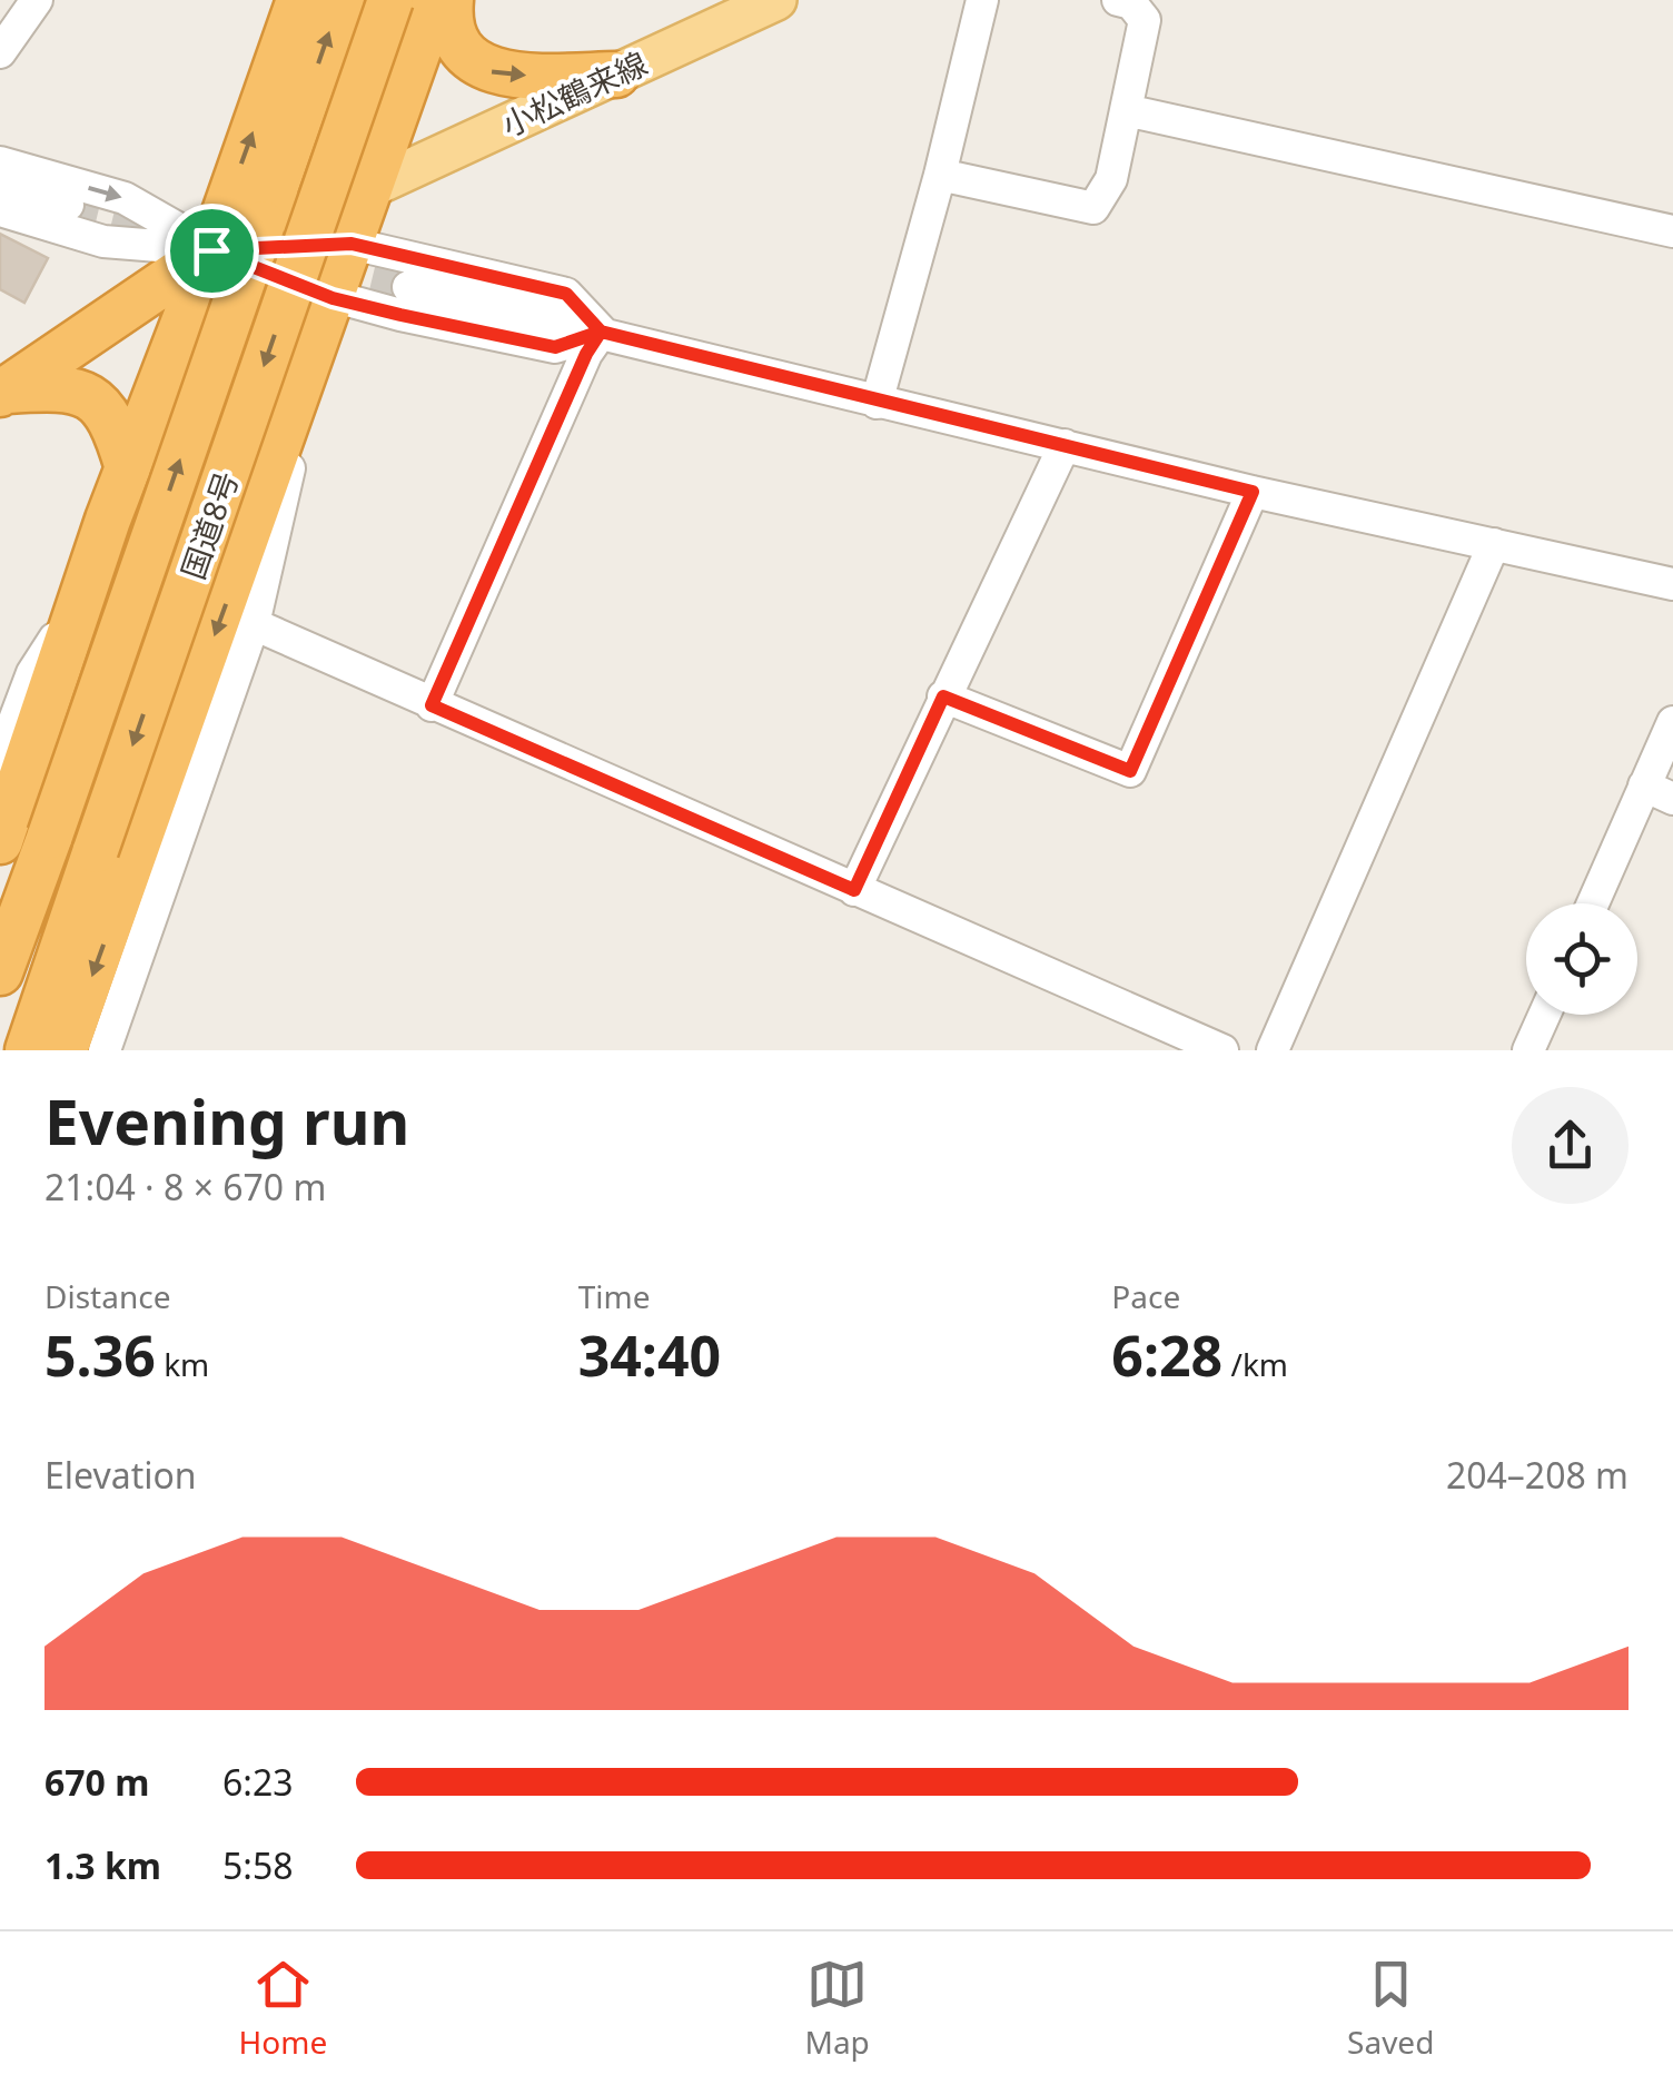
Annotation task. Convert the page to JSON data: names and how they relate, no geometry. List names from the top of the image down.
{
  "streets": {
    "highway": ["国道8号"],
    "main road": ["小松鶴来線"]
  },
  "page": {
    "heading": ["Evening run", "21:04 · 8 × 670 m"],
    "stats": [
      ["Distance", "5.36 km"],
      ["Time", "34:40"],
      ["Pace", "6:28 /km"]
    ],
    "chart": ["Elevation", "204–208 m"],
    "list": [
      {
        "name": "670 m",
        "note": "6:23"
      },
      {
        "name": "1.3 km",
        "note": "5:58"
      }
    ],
    "tabs": ["Home", "Map", "Saved"]
  }
}
